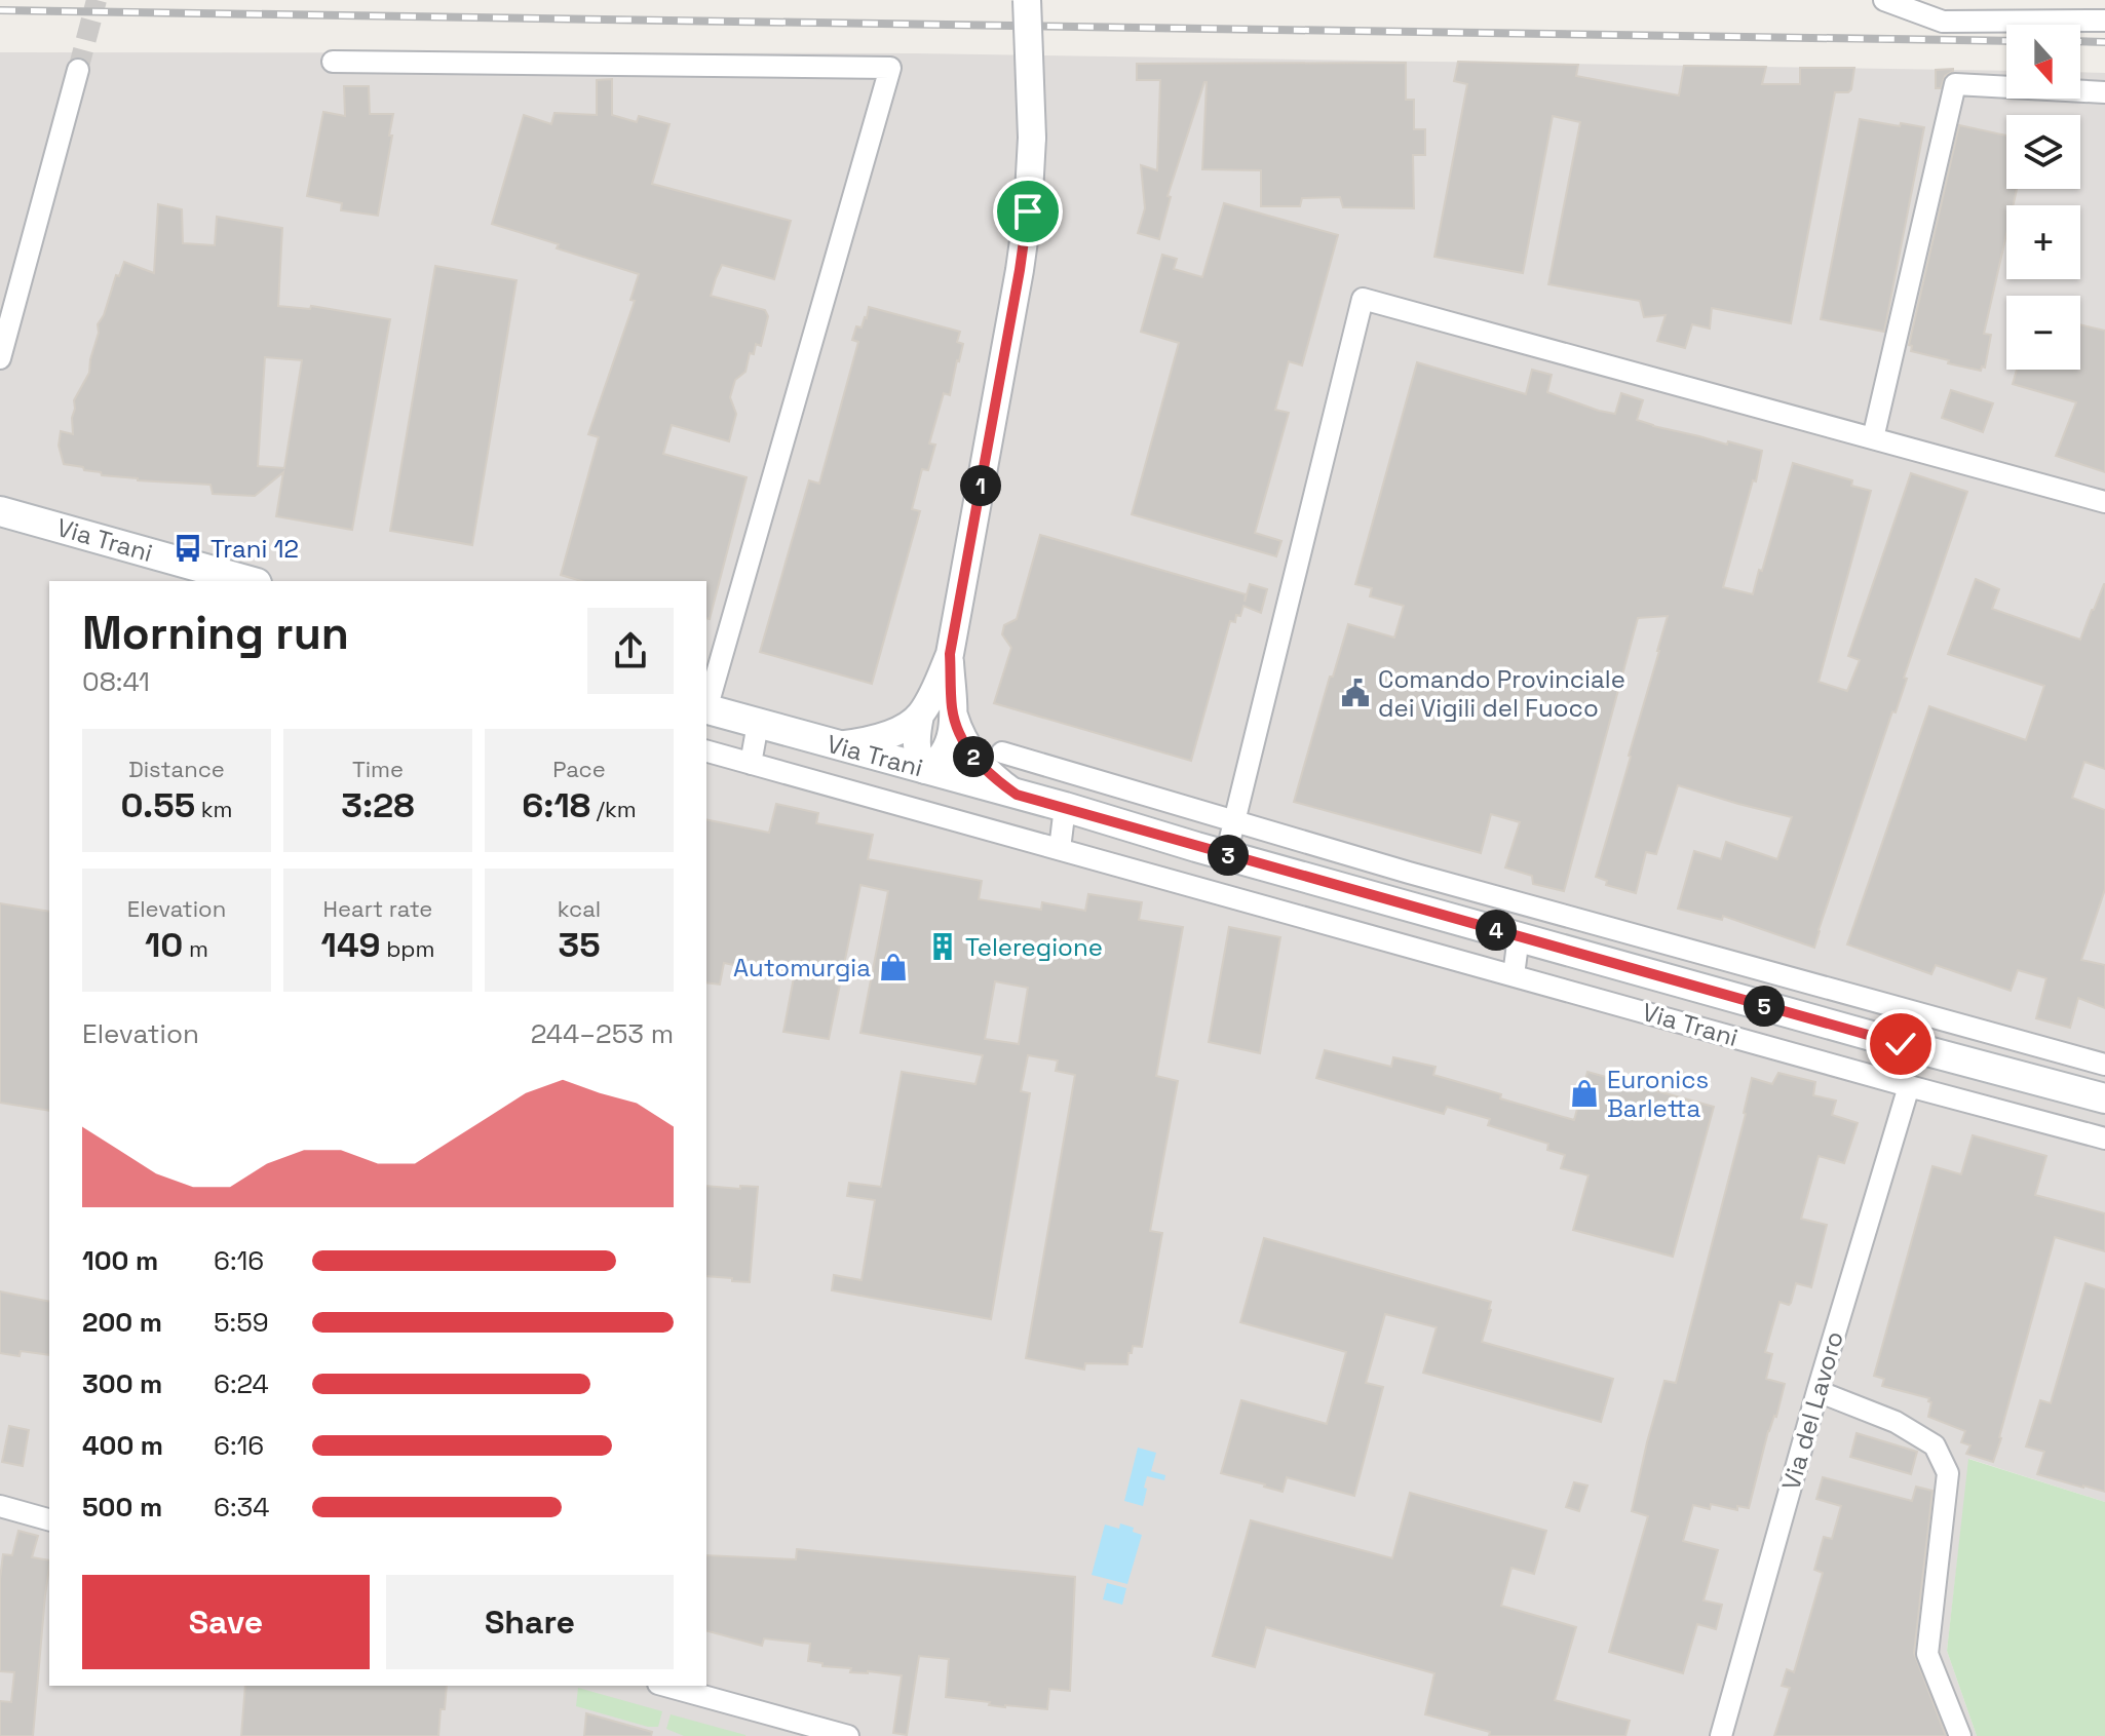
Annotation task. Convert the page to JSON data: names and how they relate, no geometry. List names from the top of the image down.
{
  "streets": {
    "main road": ["Via Trani"],
    "street": ["Via del Lavoro"]
  },
  "crossings": [
    ["Via Trani", "Via del Lavoro"]
  ],
  "places": {
    "bus stop": ["Trani 12"],
    "public building": ["Comando Provinciale dei Vigili del Fuoco"],
    "building": ["Teleregione"],
    "shop": ["Automurgia", "Euronics Barletta"]
  },
  "north": "bottom",
  "page": {
    "map_buttons": ["+", "−"],
    "pins": [
      "1",
      "2",
      "3",
      "4",
      "5"
    ],
    "heading": ["Morning run", "08:41"],
    "stats": [
      ["Distance", "0.55 km"],
      ["Time", "3:28"],
      ["Pace", "6:18 /km"],
      ["Elevation", "10 m"],
      ["Heart rate", "149 bpm"],
      ["kcal", "35"]
    ],
    "chart": ["Elevation", "244–253 m"],
    "list": [
      {
        "name": "100 m",
        "note": "6:16"
      },
      {
        "name": "200 m",
        "note": "5:59"
      },
      {
        "name": "300 m",
        "note": "6:24"
      },
      {
        "name": "400 m",
        "note": "6:16"
      },
      {
        "name": "500 m",
        "note": "6:34"
      }
    ],
    "buttons": ["Save", "Share"]
  }
}
